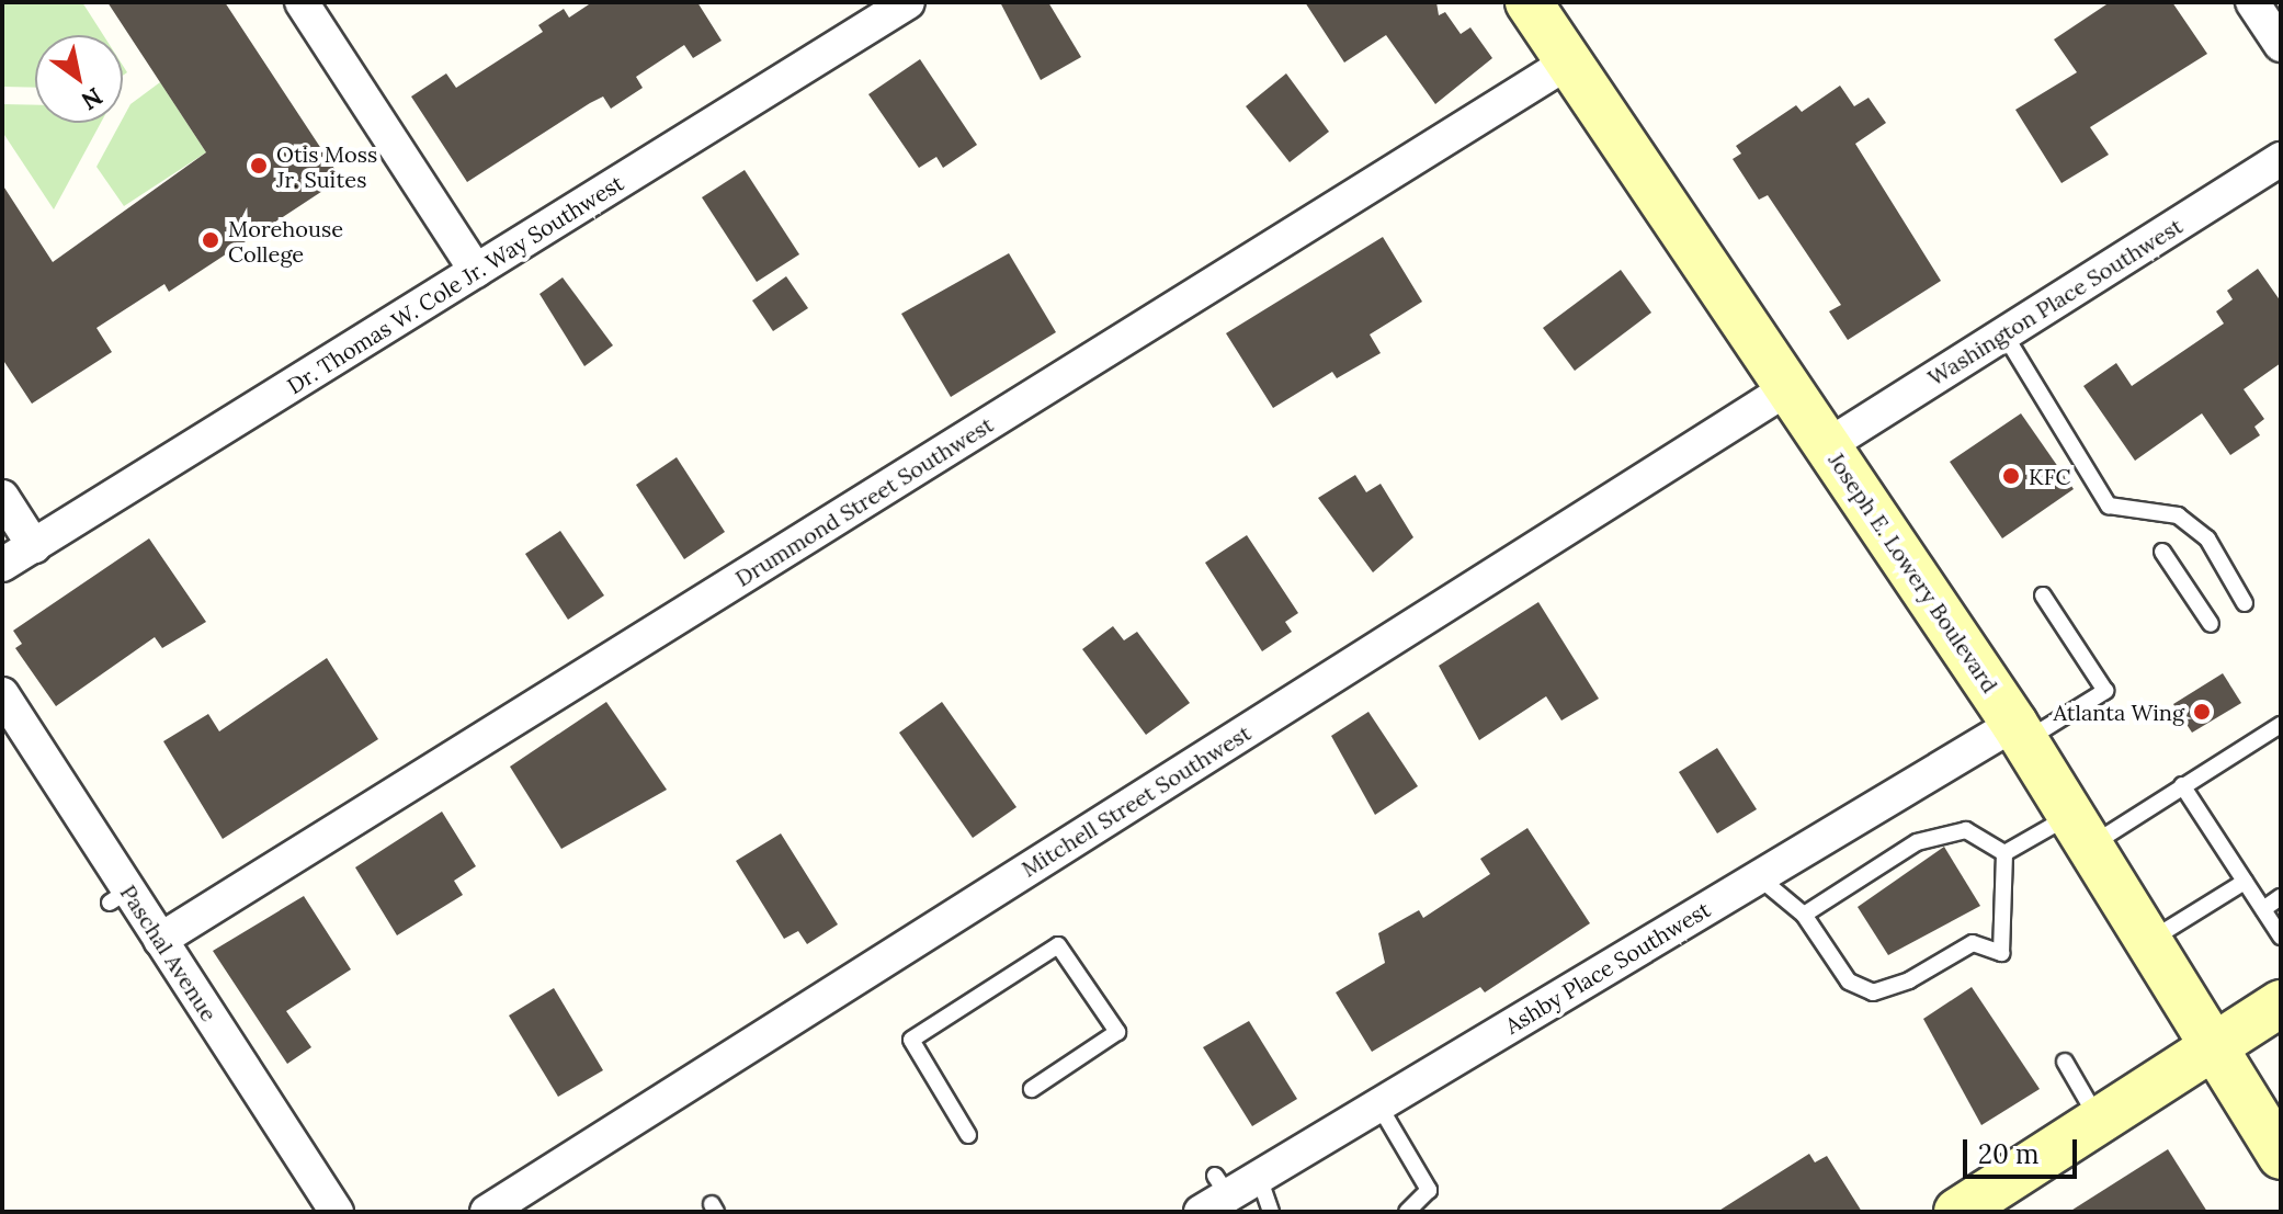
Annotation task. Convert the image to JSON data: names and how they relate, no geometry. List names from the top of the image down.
{
  "streets": {
    "main road": ["Joseph E. Lowery Boulevard"],
    "street": [
      "Dr. Thomas W. Cole Jr. Way Southwest",
      "Washington Place Southwest",
      "Drummond Street Southwest",
      "Mitchell Street Southwest",
      "Paschal Avenue",
      "Ashby Place Southwest"
    ]
  },
  "crossings": [
    ["Washington Place Southwest", "Joseph E. Lowery Boulevard"],
    ["Drummond Street Southwest", "Joseph E. Lowery Boulevard"],
    ["Drummond Street Southwest", "Paschal Avenue"],
    ["Joseph E. Lowery Boulevard", "Mitchell Street Southwest"],
    ["Joseph E. Lowery Boulevard", "Ashby Place Southwest"]
  ],
  "places": [
    "Otis Moss Jr. Suites",
    "Morehouse College",
    "KFC",
    "Atlanta Wing"
  ],
  "scale_bar": "20 m",
  "north": "bottom right"
}
